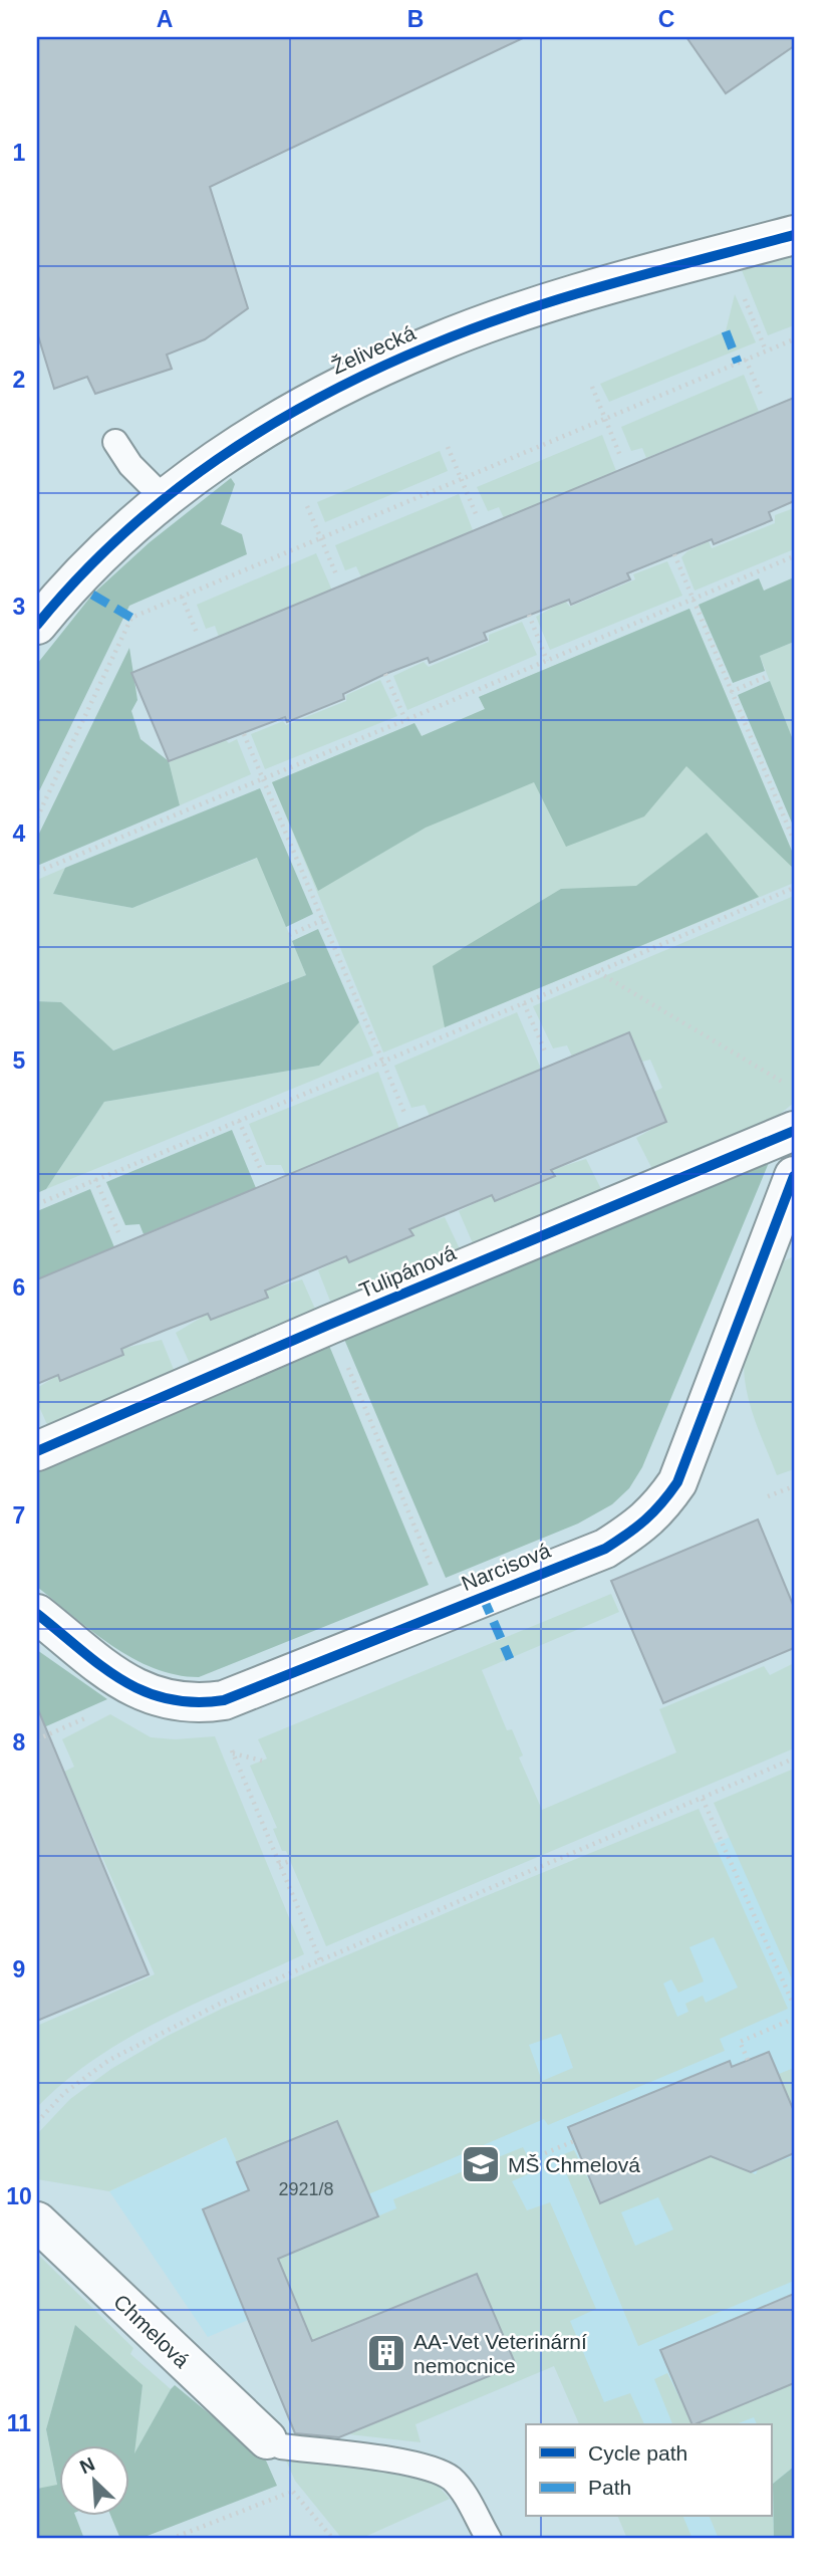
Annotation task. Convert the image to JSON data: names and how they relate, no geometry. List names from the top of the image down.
{
  "streets": {
    "street": [
      "Želivecká",
      "Tulipánová",
      "Narcisová",
      "Chmelová"
    ]
  },
  "places": {
    "school or university": ["MŠ Chmelová"],
    "building": ["AA-Vet Veterinární nemocnice"]
  },
  "house_numbers": ["2921/8"],
  "legend": ["Cycle path", "Path"],
  "north": "top left",
  "grid": {
    "columns": ["A", "B", "C"],
    "rows": [
      "1",
      "2",
      "3",
      "4",
      "5",
      "6",
      "7",
      "8",
      "9",
      "10",
      "11"
    ]
  }
}
